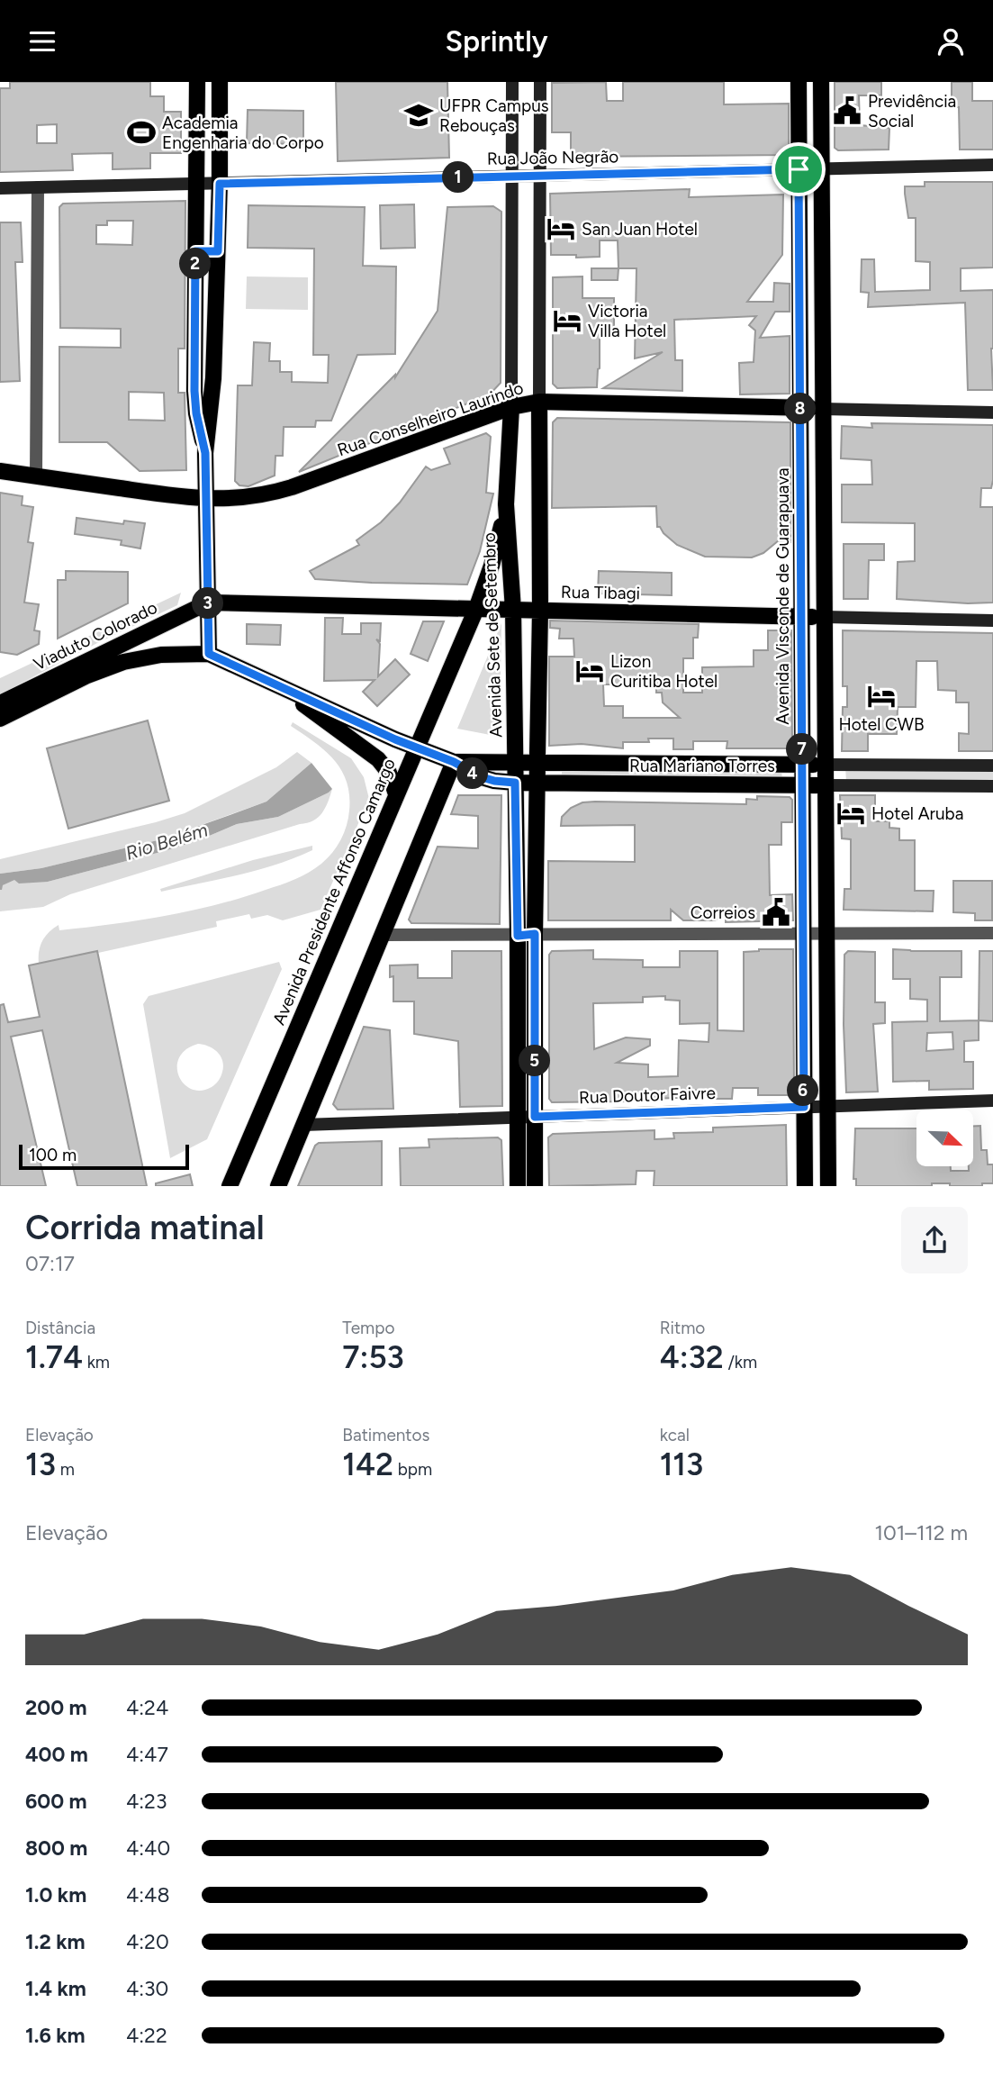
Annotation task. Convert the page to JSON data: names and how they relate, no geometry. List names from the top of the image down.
{
  "streets": {
    "main road": [
      "Rua João Negrão",
      "Rua Conselheiro Laurindo",
      "Rua Tibagi",
      "Avenida Visconde de Guarapuava",
      "Avenida Sete de Setembro",
      "Viaduto Colorado",
      "Rua Mariano Torres",
      "Avenida Presidente Affonso Camargo",
      "Rua Doutor Faivre"
    ]
  },
  "crossings": [
    ["Rua João Negrão", "Avenida Visconde de Guarapuava"],
    ["Rua João Negrão", "Avenida Sete de Setembro"],
    ["Rua Conselheiro Laurindo", "Avenida Visconde de Guarapuava"],
    ["Rua Conselheiro Laurindo", "Avenida Sete de Setembro"],
    ["Rua Tibagi", "Avenida Visconde de Guarapuava"],
    ["Rua Tibagi", "Avenida Sete de Setembro"],
    ["Rua Tibagi", "Viaduto Colorado"],
    ["Rua Tibagi", "Avenida Presidente Affonso Camargo"],
    ["Avenida Visconde de Guarapuava", "Rua Mariano Torres"],
    ["Avenida Visconde de Guarapuava", "Rua Doutor Faivre"],
    ["Avenida Sete de Setembro", "Rua Mariano Torres"],
    ["Avenida Sete de Setembro", "Avenida Presidente Affonso Camargo"],
    ["Avenida Sete de Setembro", "Rua Doutor Faivre"],
    ["Viaduto Colorado", "Rua Mariano Torres"],
    ["Rua Mariano Torres", "Avenida Presidente Affonso Camargo"]
  ],
  "water": ["Rio Belém"],
  "places": {
    "public building": ["Previdência Social", "Correios"],
    "school or university": ["UFPR Campus Rebouças"],
    "sports": ["Academia Engenharia do Corpo"],
    "hotel": [
      "San Juan Hotel",
      "Victoria Villa Hotel",
      "Lizon Curitiba Hotel",
      "Hotel CWB",
      "Hotel Aruba"
    ]
  },
  "scale_bar": "100 m",
  "north": "bottom right",
  "page": {
    "header": "Sprintly",
    "pins": [
      "1",
      "2",
      "8",
      "3",
      "7",
      "4",
      "5",
      "6"
    ],
    "scale": "100 m",
    "heading": ["Corrida matinal", "07:17"],
    "stats": [
      ["Distância", "1.74 km"],
      ["Tempo", "7:53"],
      ["Ritmo", "4:32 /km"],
      ["Elevação", "13 m"],
      ["Batimentos", "142 bpm"],
      ["kcal", "113"]
    ],
    "chart": ["Elevação", "101–112 m"],
    "list": [
      {
        "name": "200 m",
        "note": "4:24"
      },
      {
        "name": "400 m",
        "note": "4:47"
      },
      {
        "name": "600 m",
        "note": "4:23"
      },
      {
        "name": "800 m",
        "note": "4:40"
      },
      {
        "name": "1.0 km",
        "note": "4:48"
      },
      {
        "name": "1.2 km",
        "note": "4:20"
      },
      {
        "name": "1.4 km",
        "note": "4:30"
      },
      {
        "name": "1.6 km",
        "note": "4:22"
      }
    ]
  }
}
